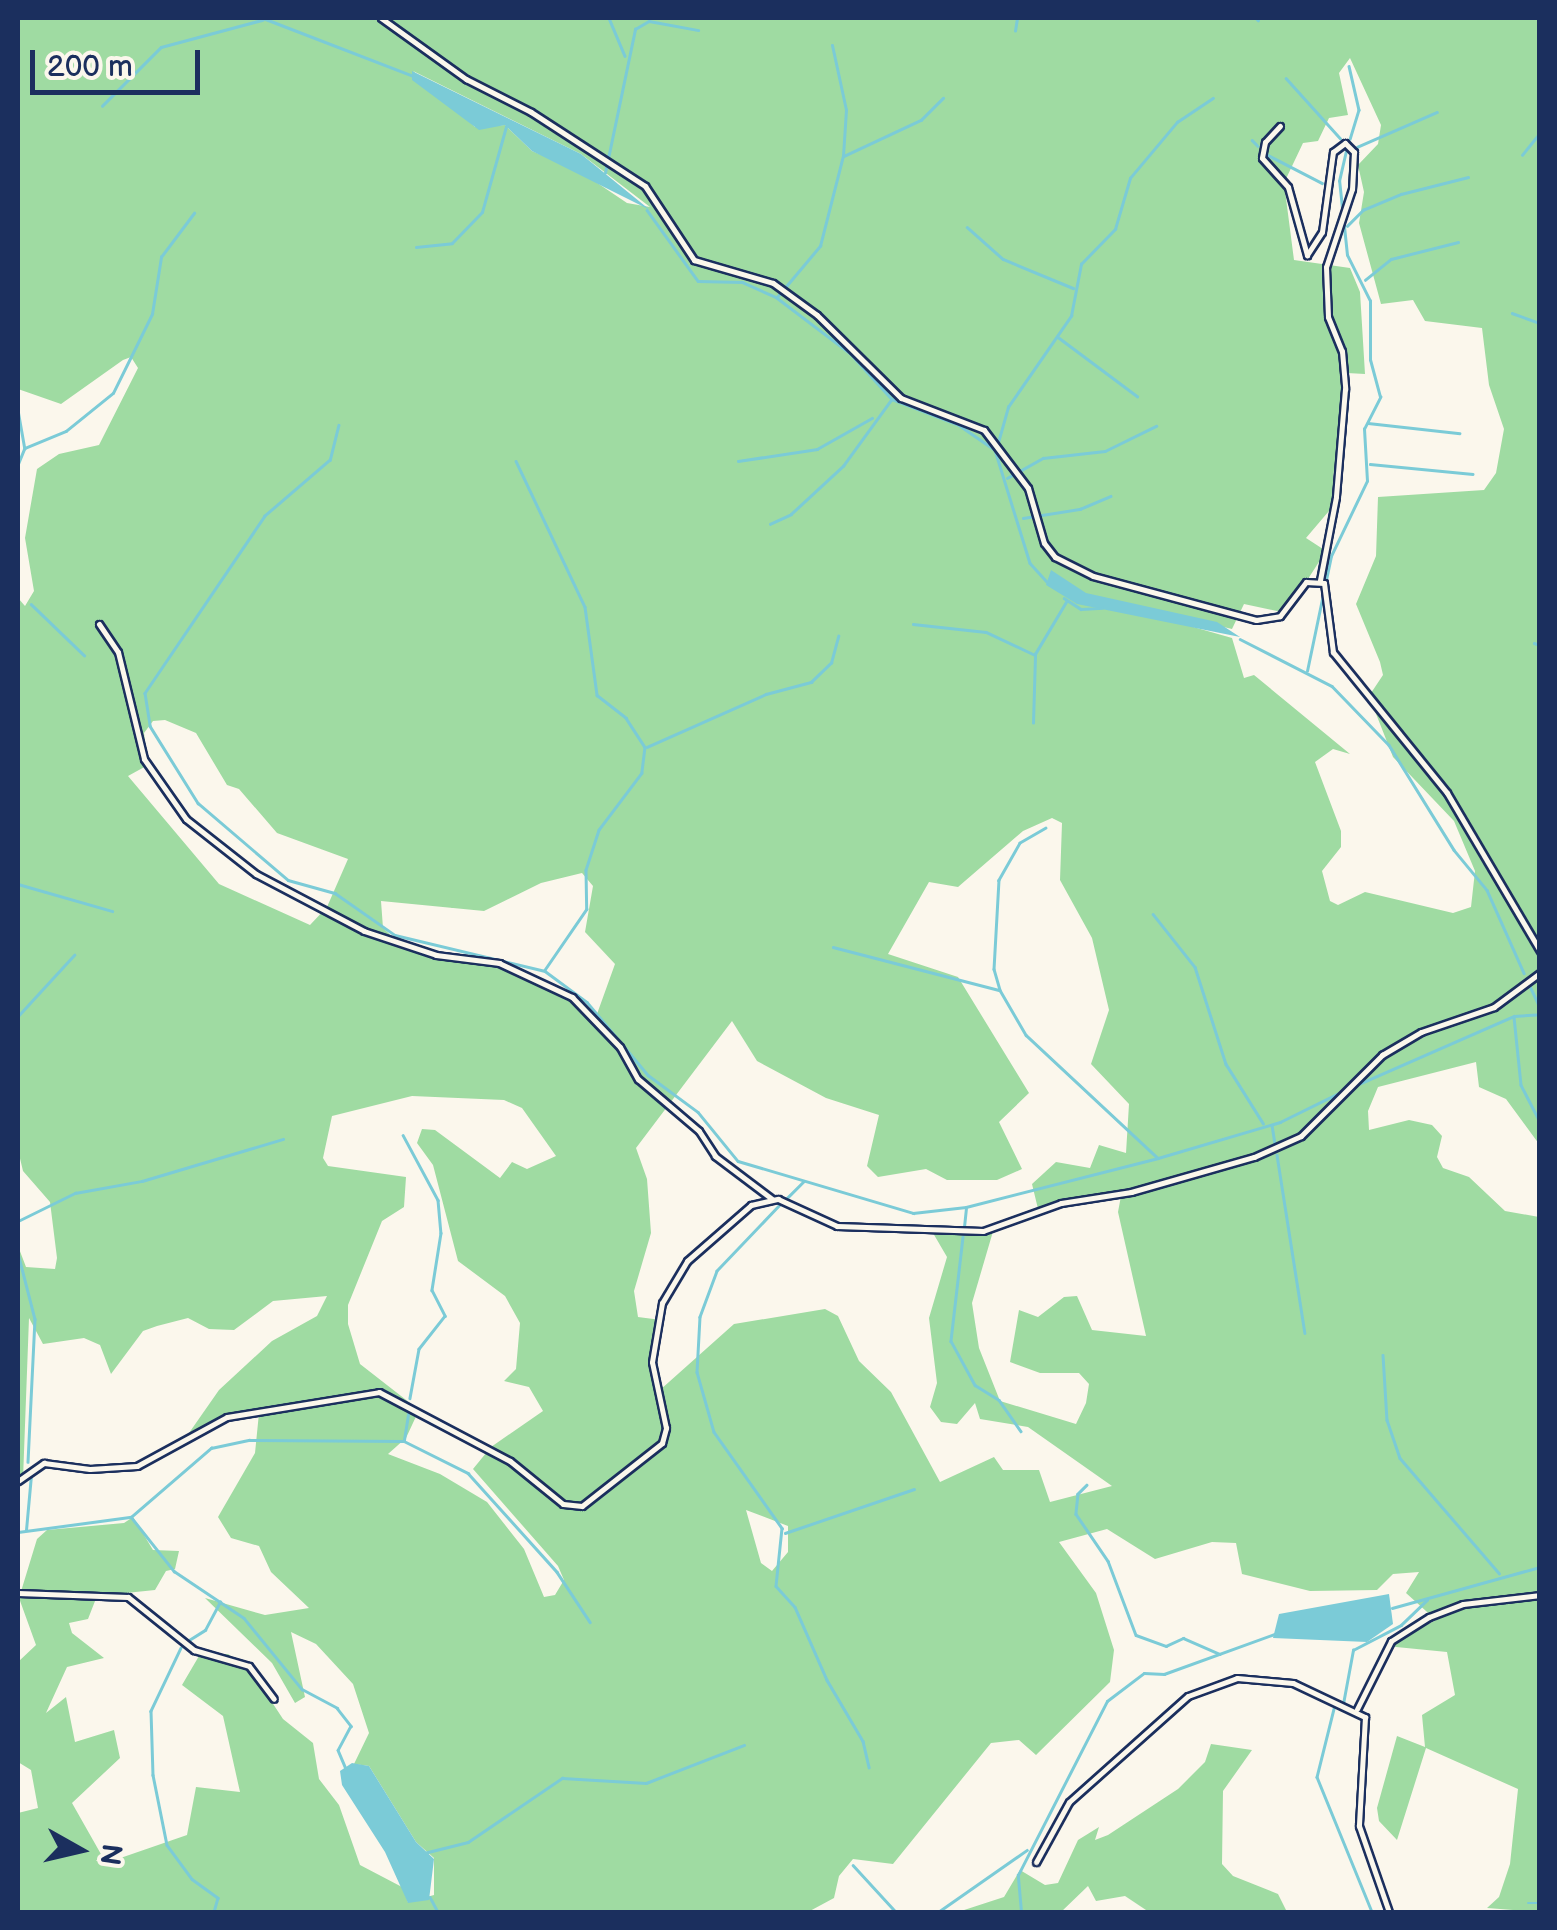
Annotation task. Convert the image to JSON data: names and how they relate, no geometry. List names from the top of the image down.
{
  "scale_bar": "200 m",
  "north": "right"
}
